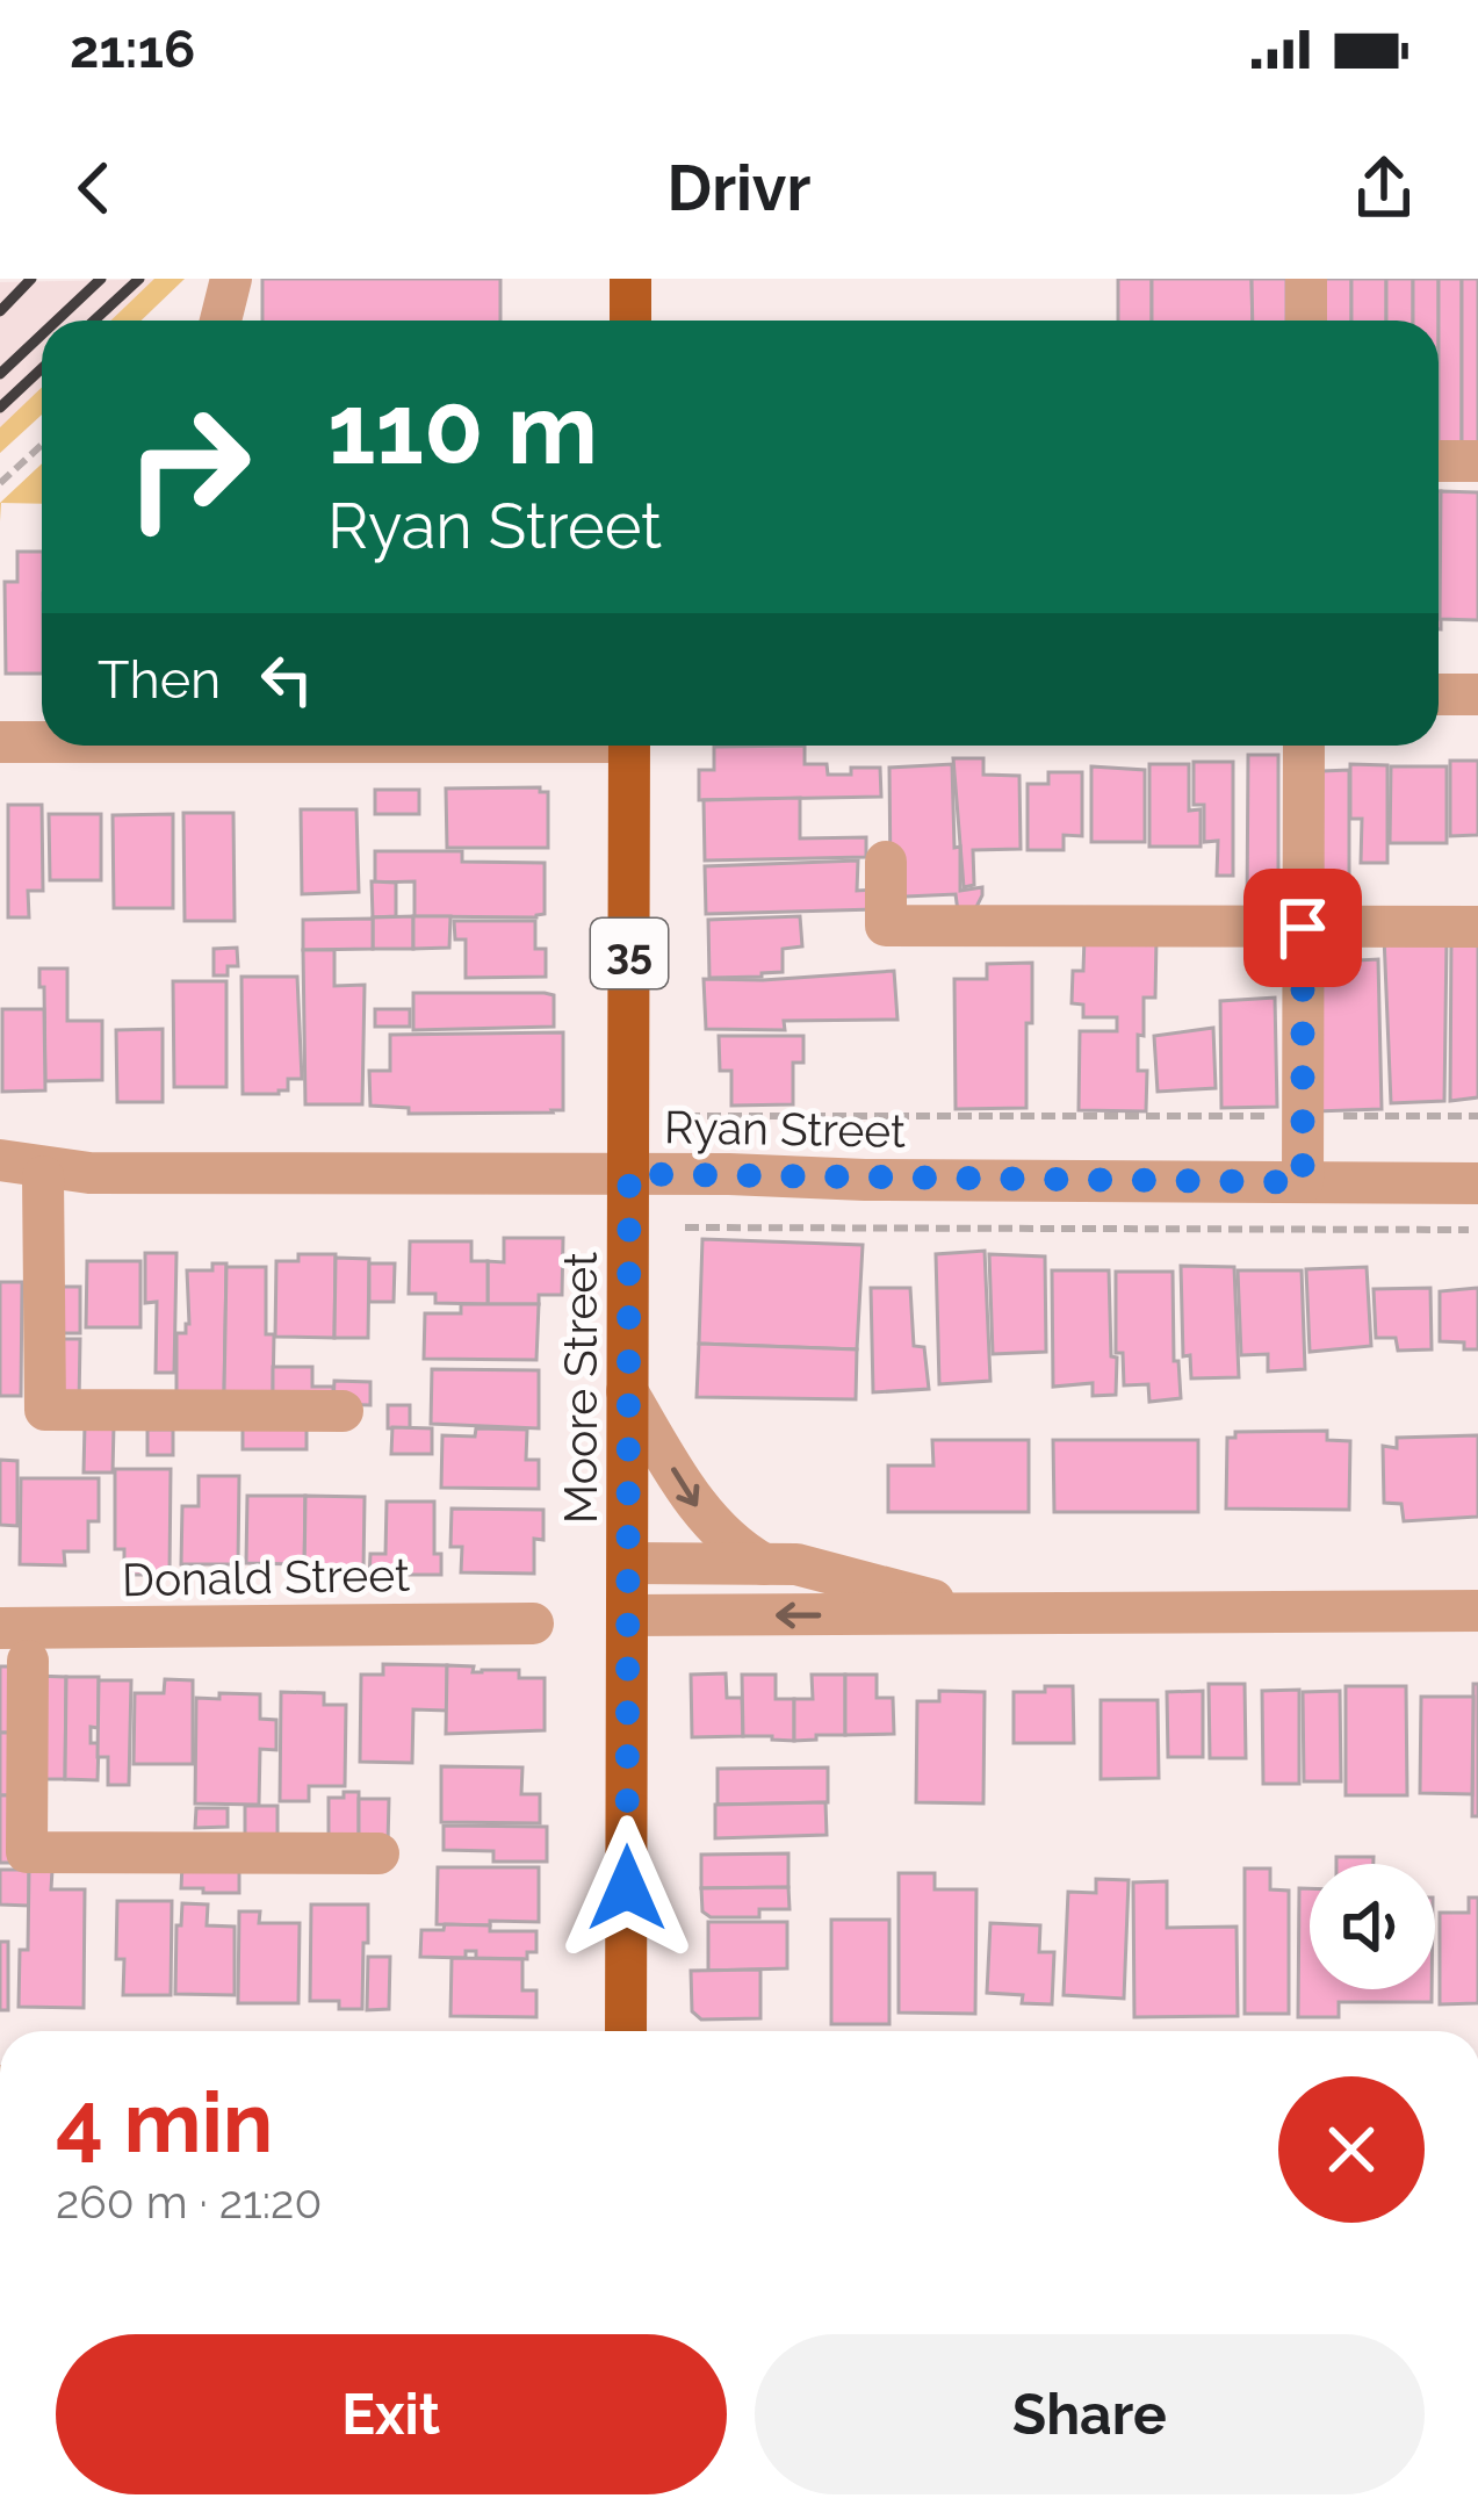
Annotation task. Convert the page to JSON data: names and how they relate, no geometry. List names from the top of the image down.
{
  "streets": {
    "main road": ["35", "Moore Street"],
    "street": ["Ryan Street", "Donald Street"]
  },
  "crossings": [
    ["Ryan Street", "Moore Street"]
  ],
  "page": {
    "status": "21:16",
    "header": "Drivr",
    "turn": ["110 m", "Ryan Street"],
    "then": "Then",
    "heading": ["4 min", "260 m · 21:20"],
    "buttons": ["Exit", "Share"]
  }
}
